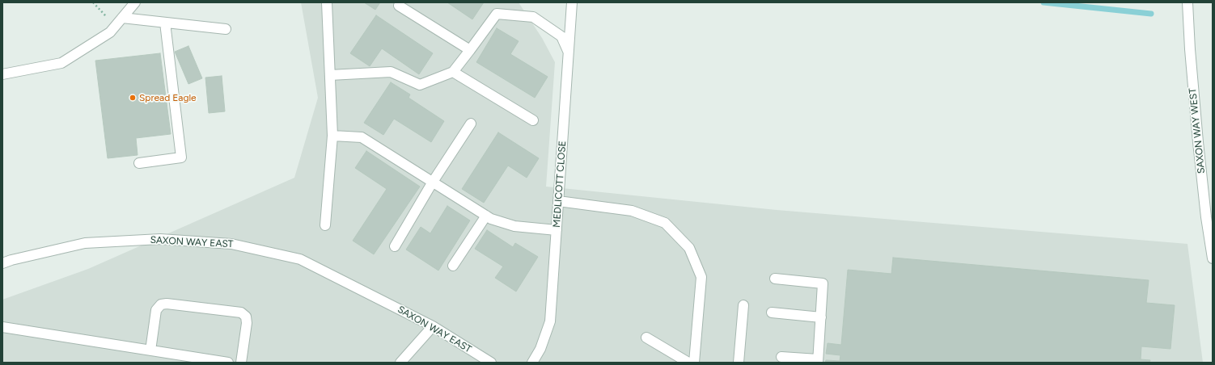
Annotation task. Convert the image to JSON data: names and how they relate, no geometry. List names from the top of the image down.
{
  "streets": {
    "street": ["SAXON WAY WEST", "MEDLICOTT CLOSE", "SAXON WAY EAST"]
  },
  "places": ["Spread Eagle"]
}
